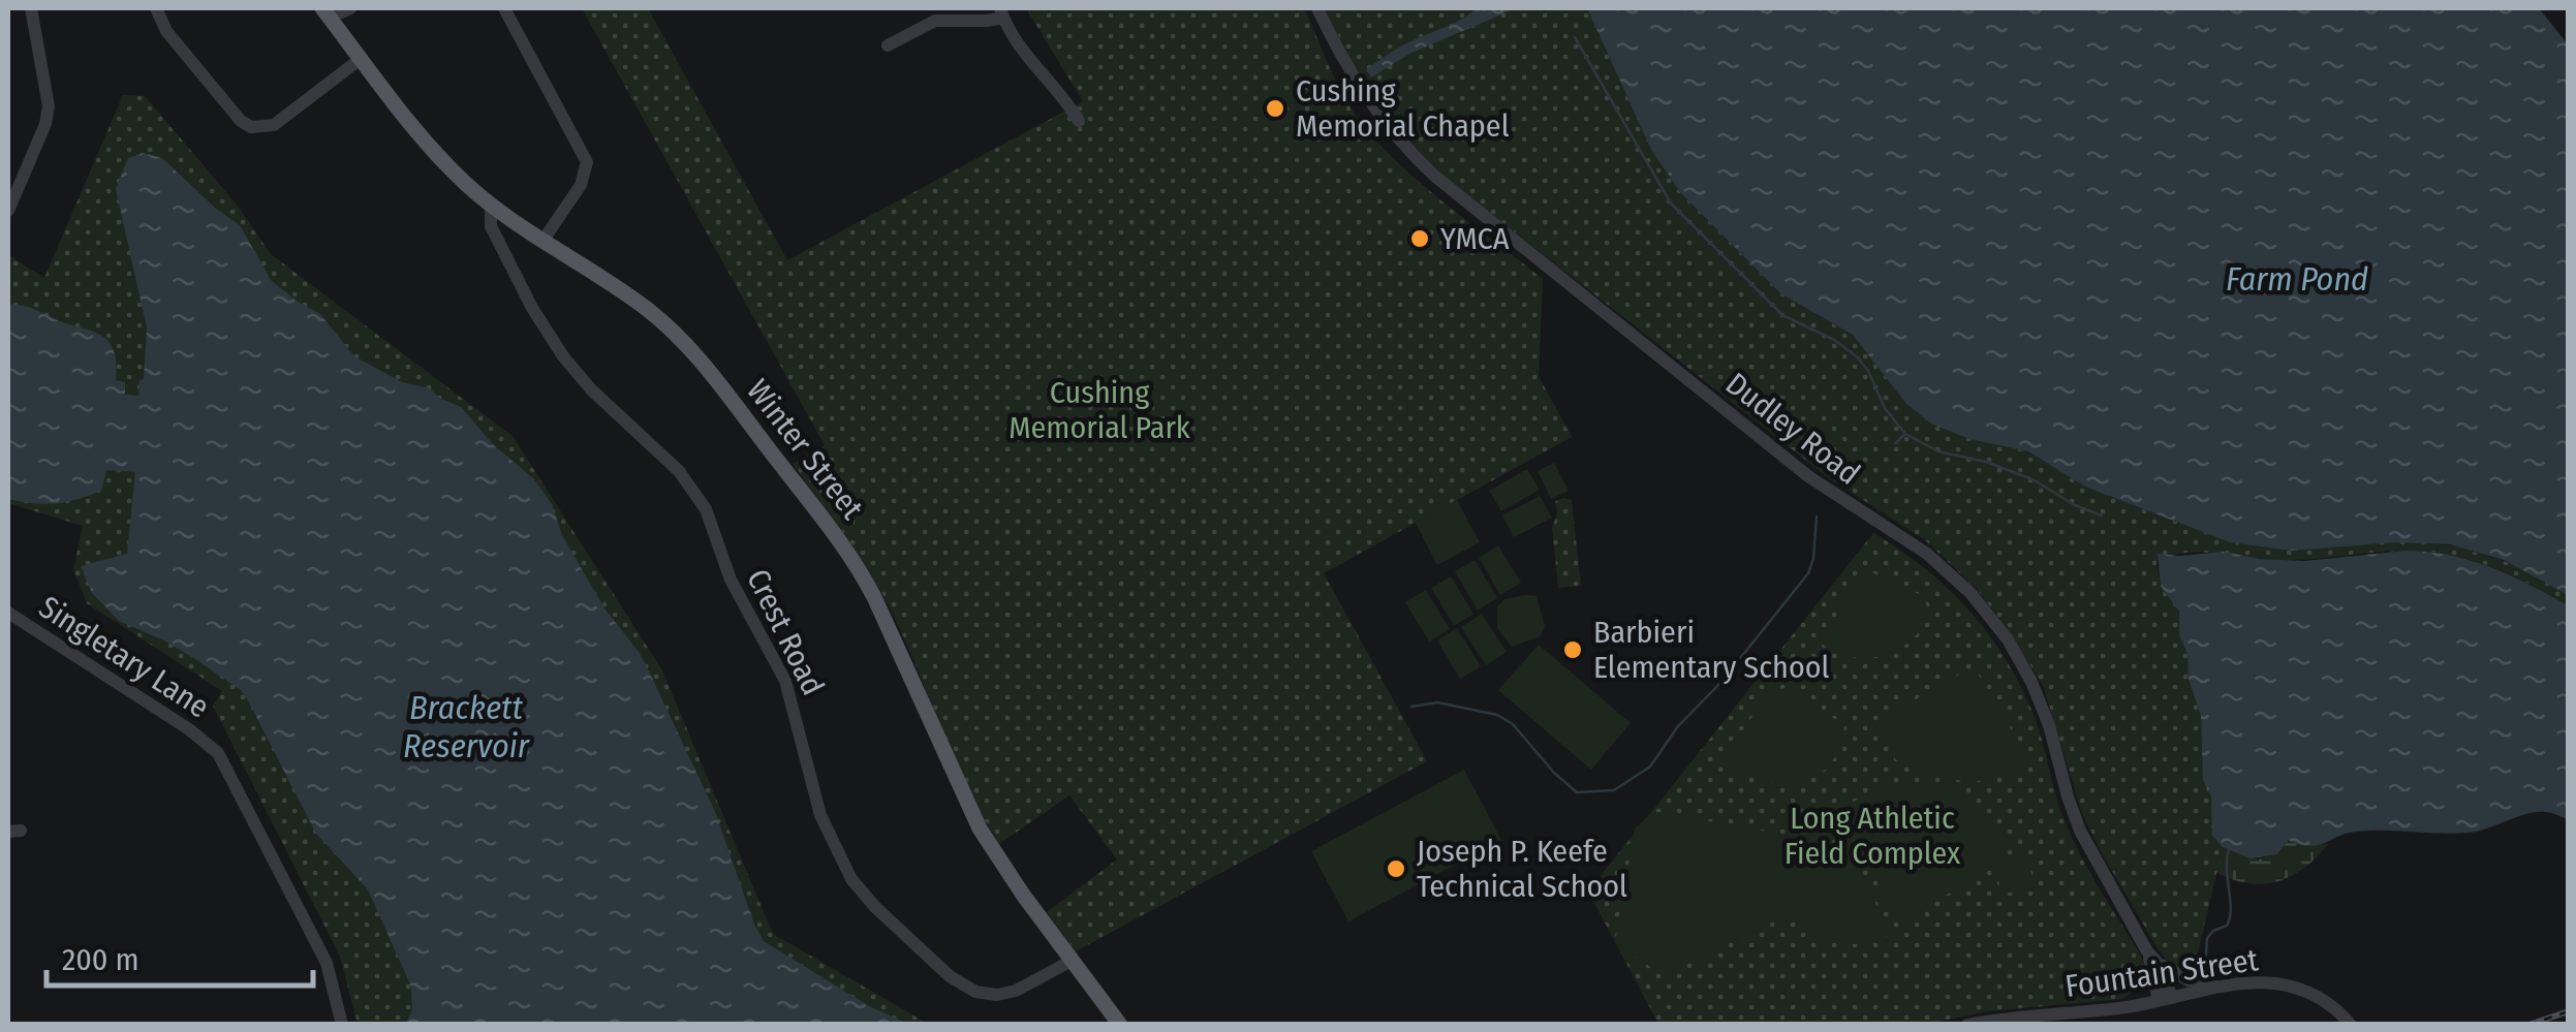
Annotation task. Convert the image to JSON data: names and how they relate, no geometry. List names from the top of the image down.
{
  "streets": {
    "main road": ["Winter Street"],
    "street": [
      "Dudley Road",
      "Crest Road",
      "Singletary Lane",
      "Fountain Street"
    ]
  },
  "crossings": [
    ["Dudley Road", "Fountain Street"],
    ["Winter Street", "Crest Road"]
  ],
  "water": ["Farm Pond", "Brackett Reservoir"],
  "parks": ["Cushing Memorial Park", "Long Athletic Field Complex"],
  "places": [
    "Cushing Memorial Chapel",
    "YMCA",
    "Barbieri Elementary School",
    "Joseph P. Keefe Technical School"
  ],
  "scale_bar": "200 m"
}
